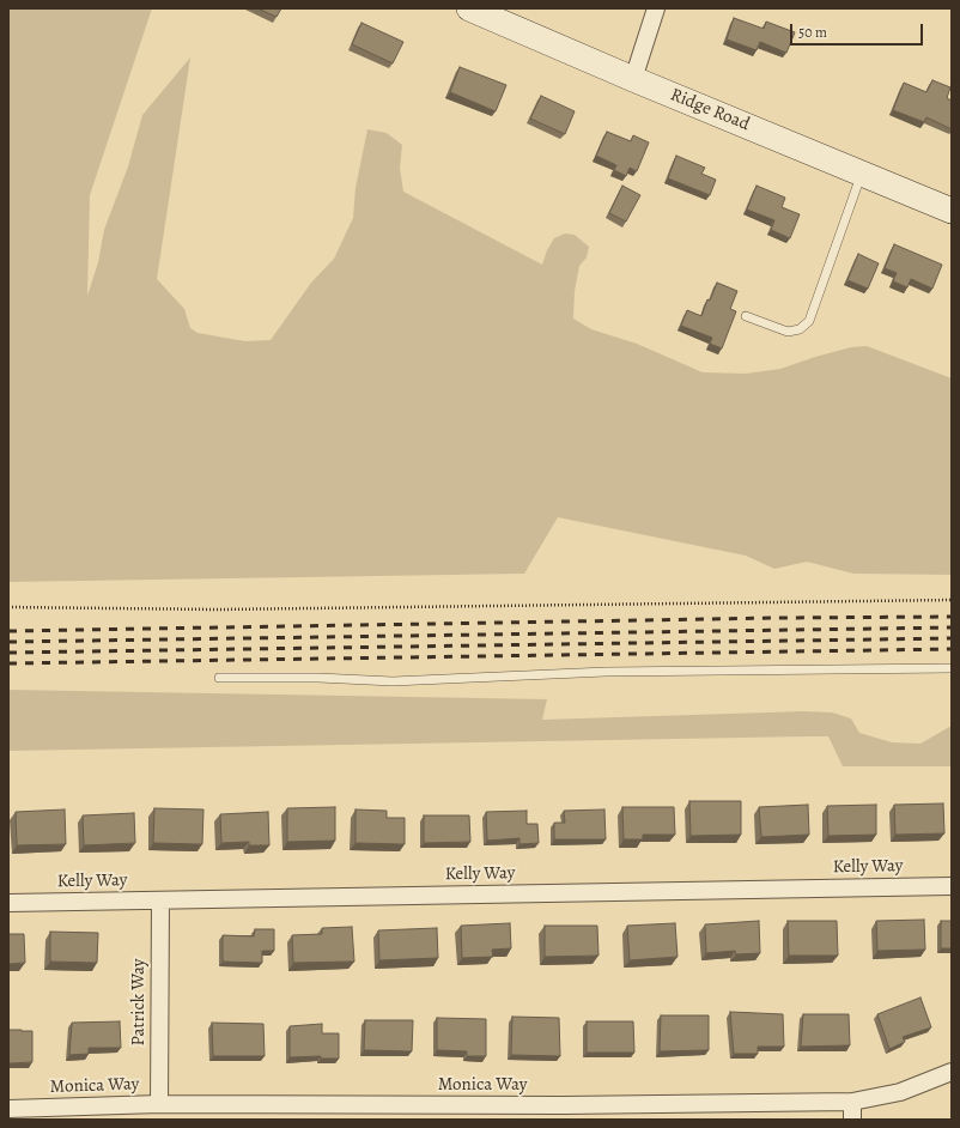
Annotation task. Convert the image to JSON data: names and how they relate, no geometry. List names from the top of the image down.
{
  "streets": {
    "street": [
      "Ridge Road",
      "Kelly Way",
      "Patrick Way",
      "Monica Way"
    ]
  },
  "crossings": [
    ["Kelly Way", "Patrick Way"],
    ["Patrick Way", "Monica Way"]
  ],
  "scale_bar": "50 m"
}
